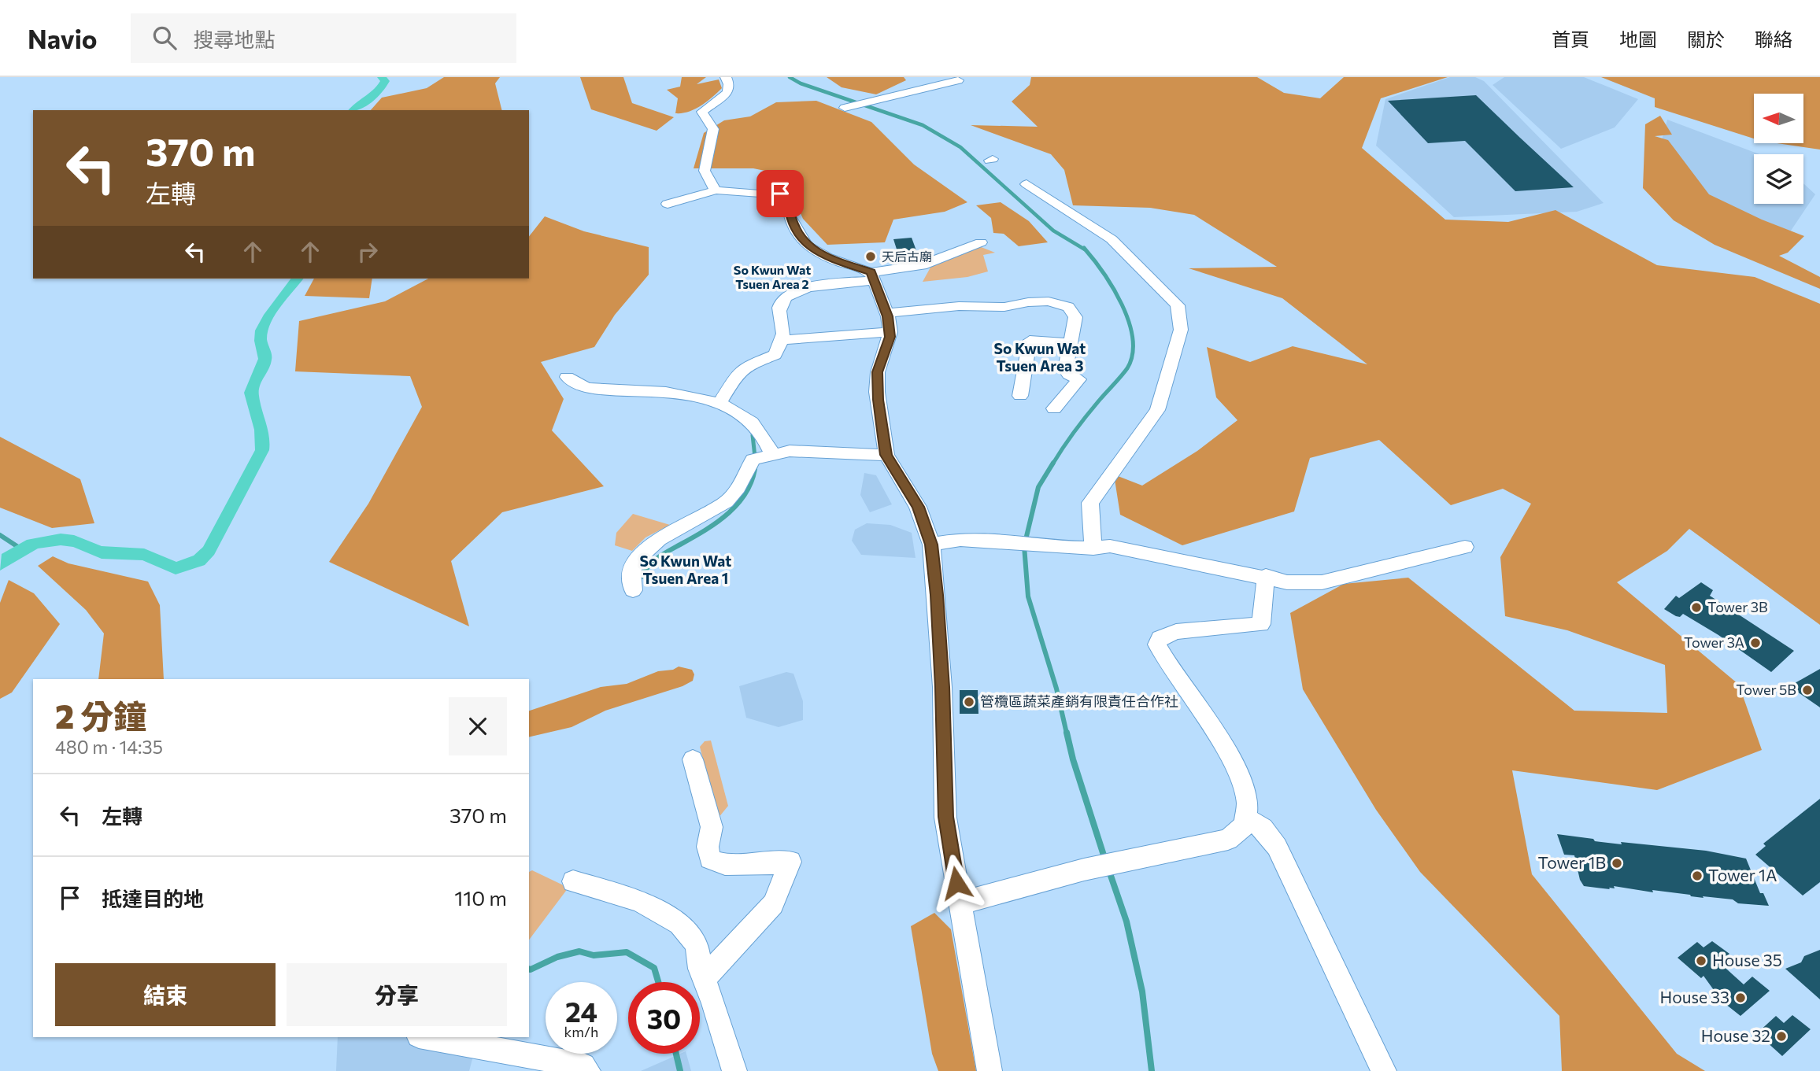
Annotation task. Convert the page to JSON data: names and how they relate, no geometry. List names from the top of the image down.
{
  "districts": ["So Kwun Wat Tsuen Area 2", "So Kwun Wat Tsuen Area 3", "So Kwun Wat Tsuen Area 1"],
  "places": [
    "天后古廟",
    "Tower 3B",
    "Tower 3A",
    "Tower 5B",
    "管欖區蔬菜產銷有限責任合作社",
    "Tower 1B",
    "Tower 1A",
    "House 35",
    "House 33",
    "House 32"
  ],
  "north": "left",
  "page": {
    "header": "Navio",
    "search": "搜尋地點",
    "nav": [
      "首頁",
      "地圖",
      "關於",
      "聯絡"
    ],
    "turn": ["370 m", "左轉"],
    "heading": ["2 分鐘", "480 m · 14:35"],
    "list": [
      {
        "name": "左轉",
        "value": "370 m"
      },
      {
        "name": "抵達目的地",
        "value": "110 m"
      }
    ],
    "buttons": ["結束", "分享"],
    "speed": "24 km/h",
    "limit": "30"
  }
}
